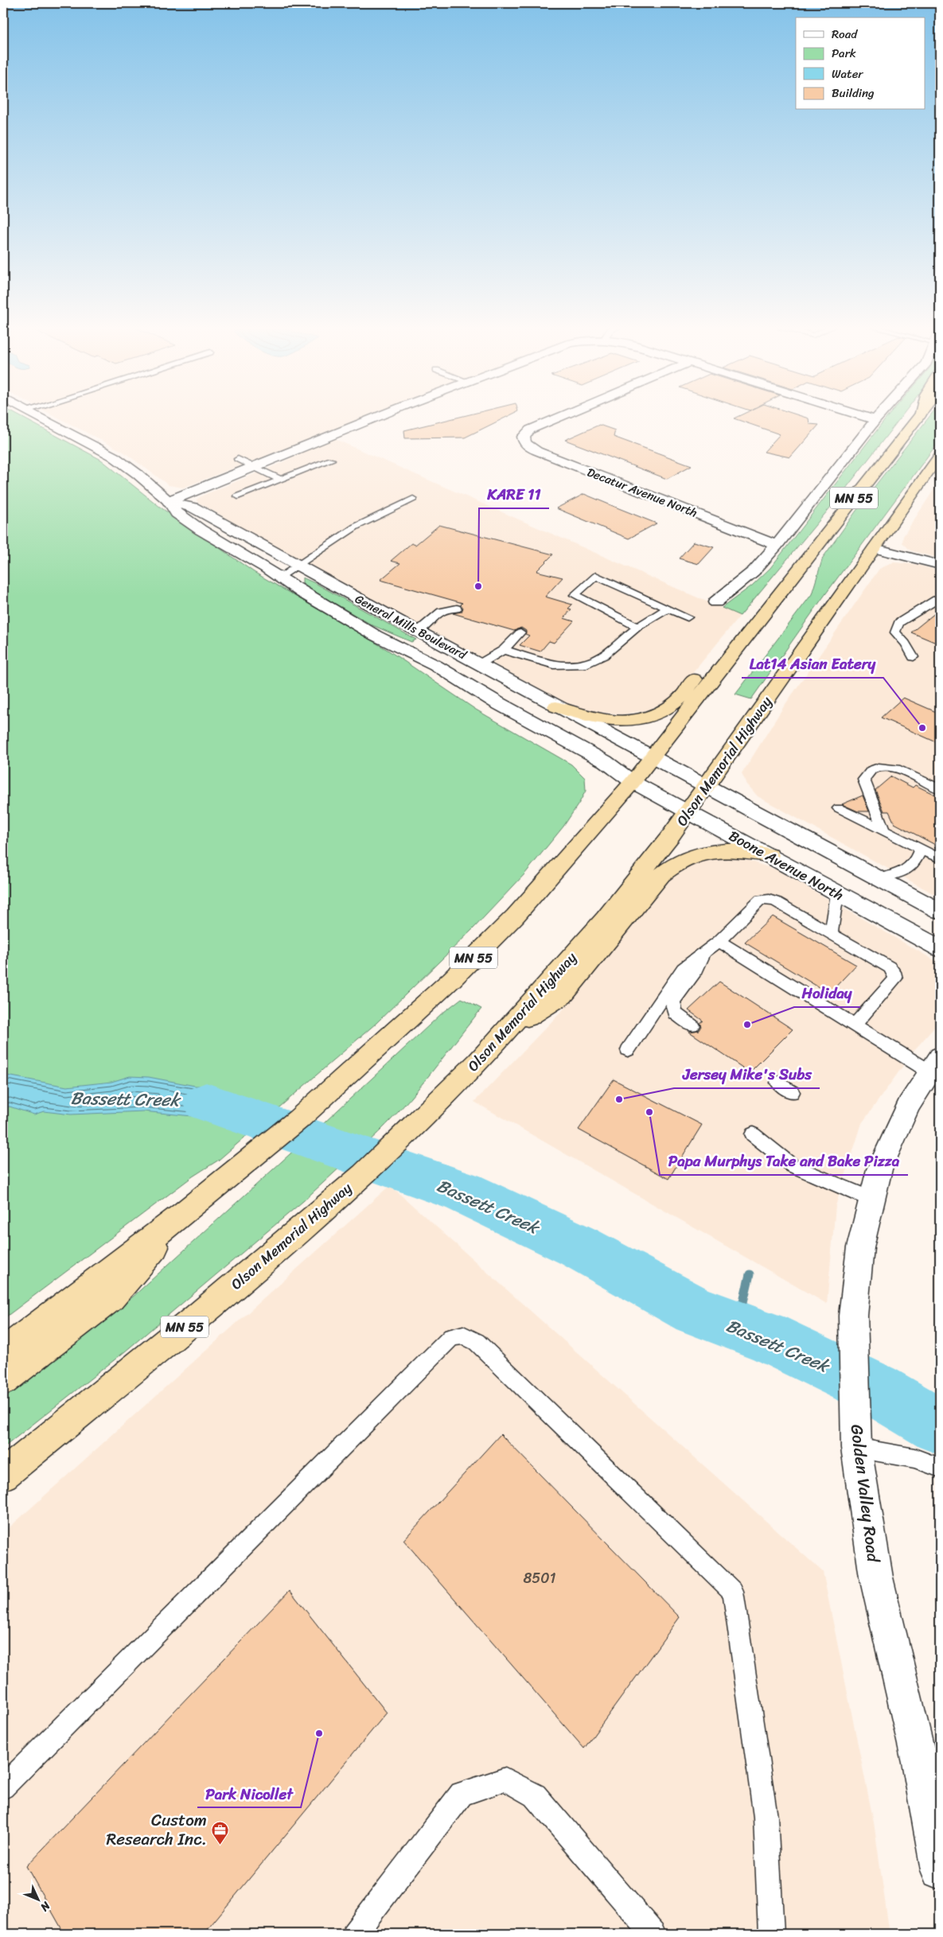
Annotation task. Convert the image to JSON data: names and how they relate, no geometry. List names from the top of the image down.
{
  "streets": {
    "highway": ["MN 55", "Olson Memorial Highway"],
    "street": [
      "Decatur Avenue North",
      "General Mills Boulevard",
      "Boone Avenue North",
      "Golden Valley Road"
    ]
  },
  "crossings": [
    ["MN 55", "General Mills Boulevard"],
    ["MN 55", "Boone Avenue North"],
    ["General Mills Boulevard", "Boone Avenue North"],
    ["Olson Memorial Highway", "Boone Avenue North"]
  ],
  "water": ["Bassett Creek"],
  "places": {
    "other": [
      "KARE 11",
      "Lat14 Asian Eatery",
      "Holiday",
      "Jersey Mike's Subs",
      "Papa Murphys Take and Bake Pizza",
      "Park Nicollet"
    ],
    "office": ["Custom Research Inc."]
  },
  "house_numbers": ["8501"],
  "legend": [
    "Road",
    "Park",
    "Water",
    "Building"
  ],
  "north": "bottom right"
}
